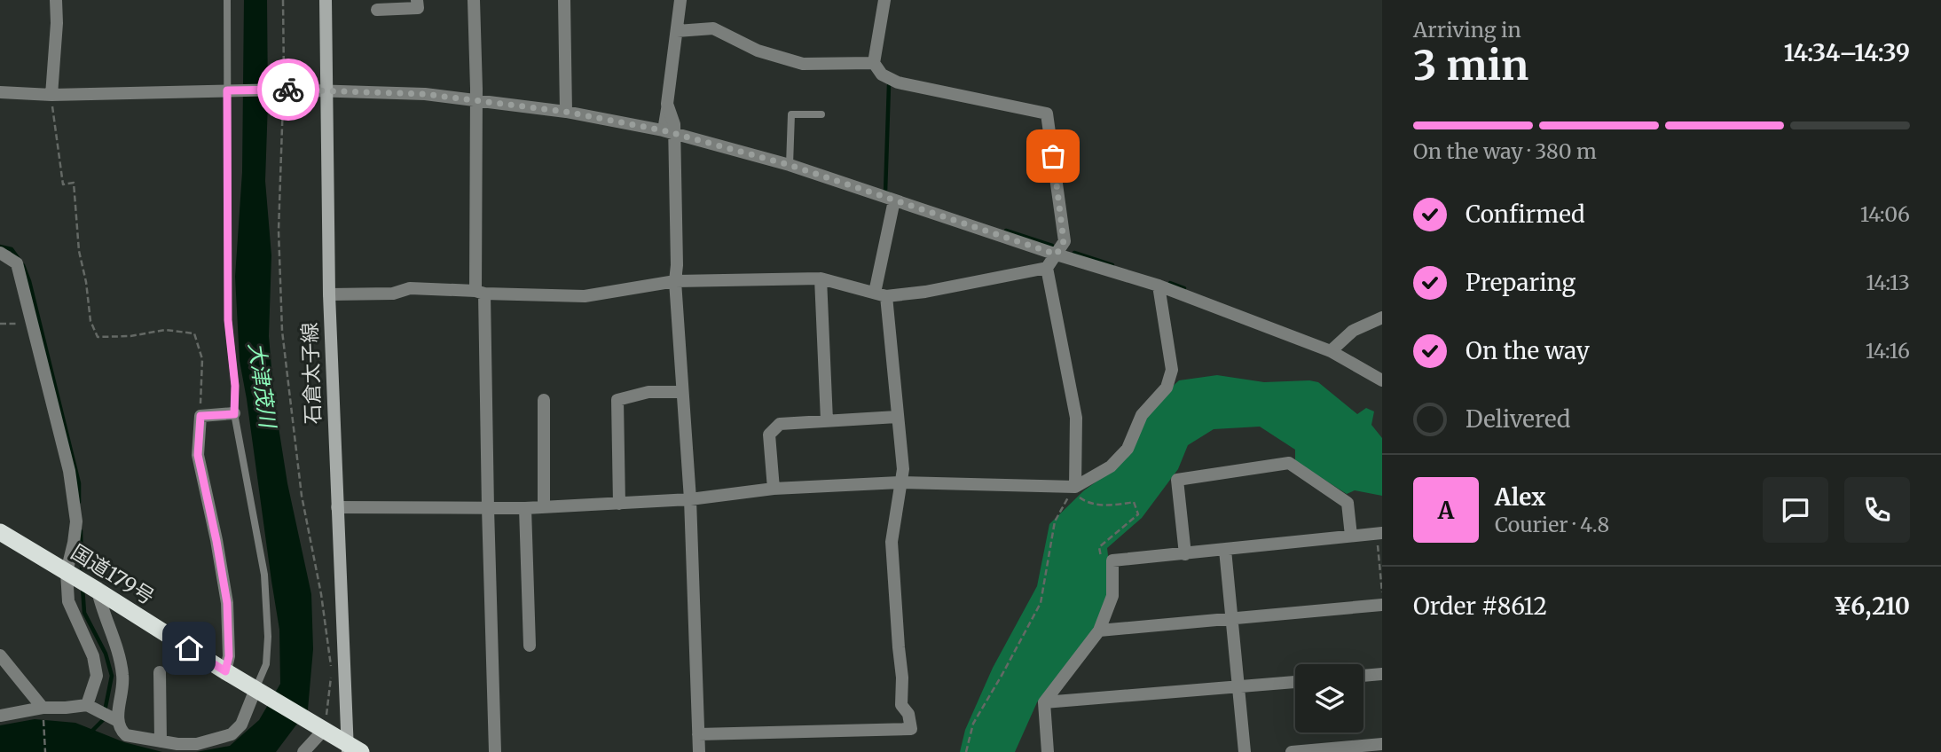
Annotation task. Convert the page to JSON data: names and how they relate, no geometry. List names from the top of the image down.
{
  "streets": {
    "highway": ["国道179号"],
    "main road": ["石倉太子線"]
  },
  "crossings": [
    ["石倉太子線", "国道179号"]
  ],
  "water": ["大津茂川"],
  "page": {
    "heading": ["3 min", "Arriving in", "14:34–14:39"],
    "panel": [
      "Alex",
      "Courier · 4.8",
      "Order #8612",
      "¥6,210"
    ],
    "bar": "On the way · 380 m",
    "list": [
      ["Confirmed", "14:06"],
      ["Preparing", "14:13"],
      ["On the way", "14:16"],
      "Delivered"
    ],
    "round": "A"
  }
}
